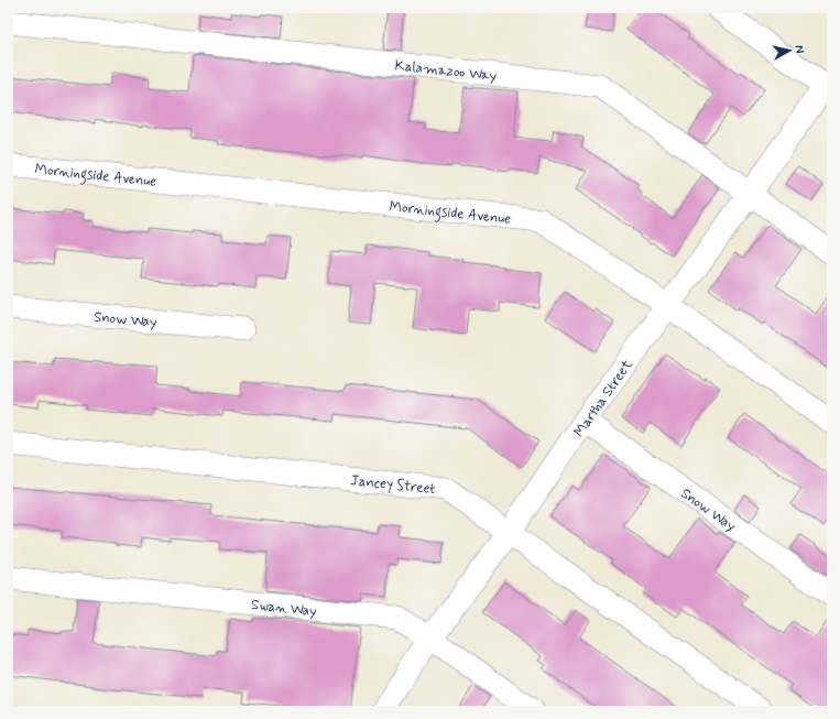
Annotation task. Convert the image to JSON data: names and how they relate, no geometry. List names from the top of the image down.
{
  "streets": {
    "street": [
      "Kalamazoo Way",
      "Morningside Avenue",
      "Snow Way",
      "Martha Street",
      "Jancey Street",
      "Swan Way"
    ]
  },
  "crossings": [
    ["Kalamazoo Way", "Martha Street"],
    ["Morningside Avenue", "Martha Street"],
    ["Snow Way", "Martha Street"],
    ["Martha Street", "Jancey Street"],
    ["Martha Street", "Swan Way"]
  ],
  "north": "right"
}
